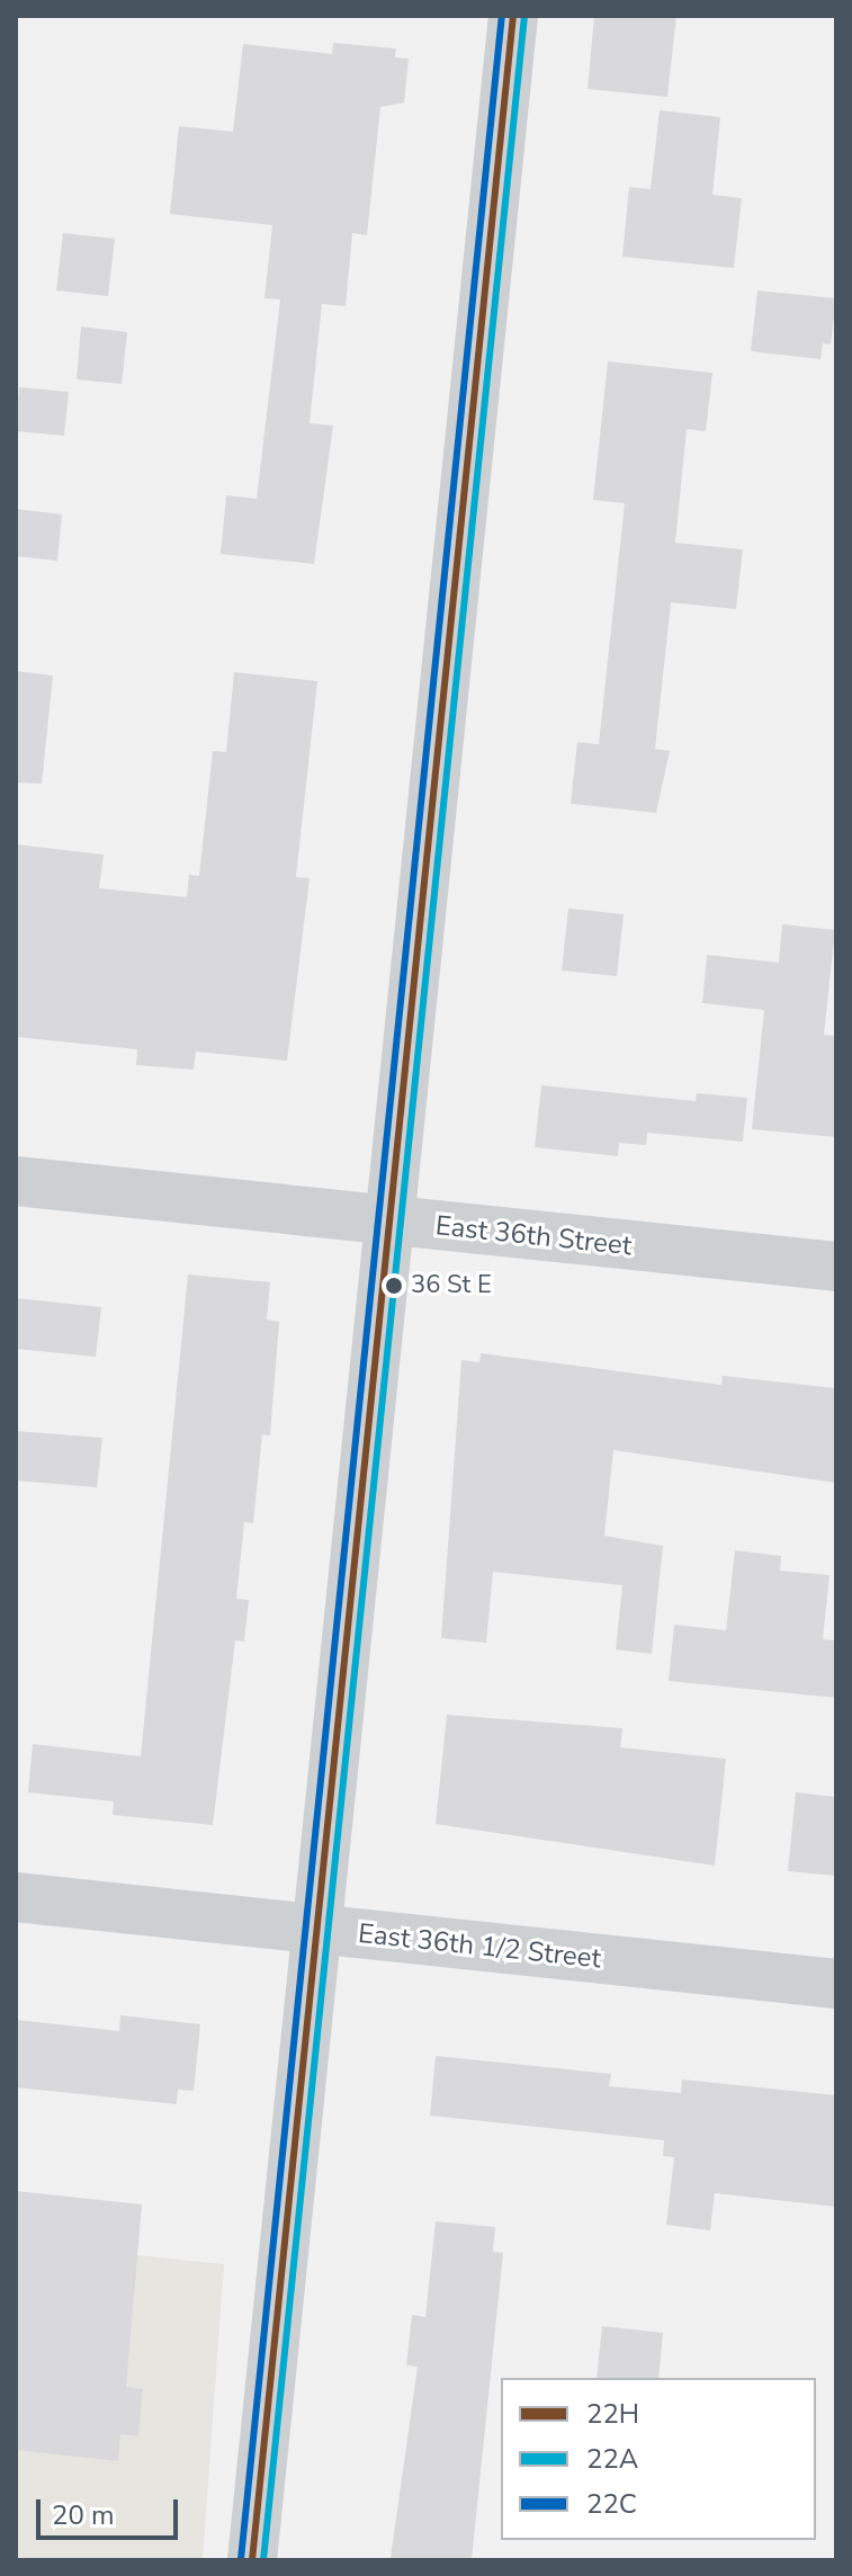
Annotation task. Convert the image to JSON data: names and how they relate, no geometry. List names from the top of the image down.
{
  "streets": {
    "street": ["East 36th Street", "East 36th 1/2 Street"]
  },
  "places": ["36 St E"],
  "lines": ["transit line 22H", "transit line 22C", "transit line 22A"],
  "legend": ["22H", "22A", "22C"],
  "scale_bar": "20 m"
}
